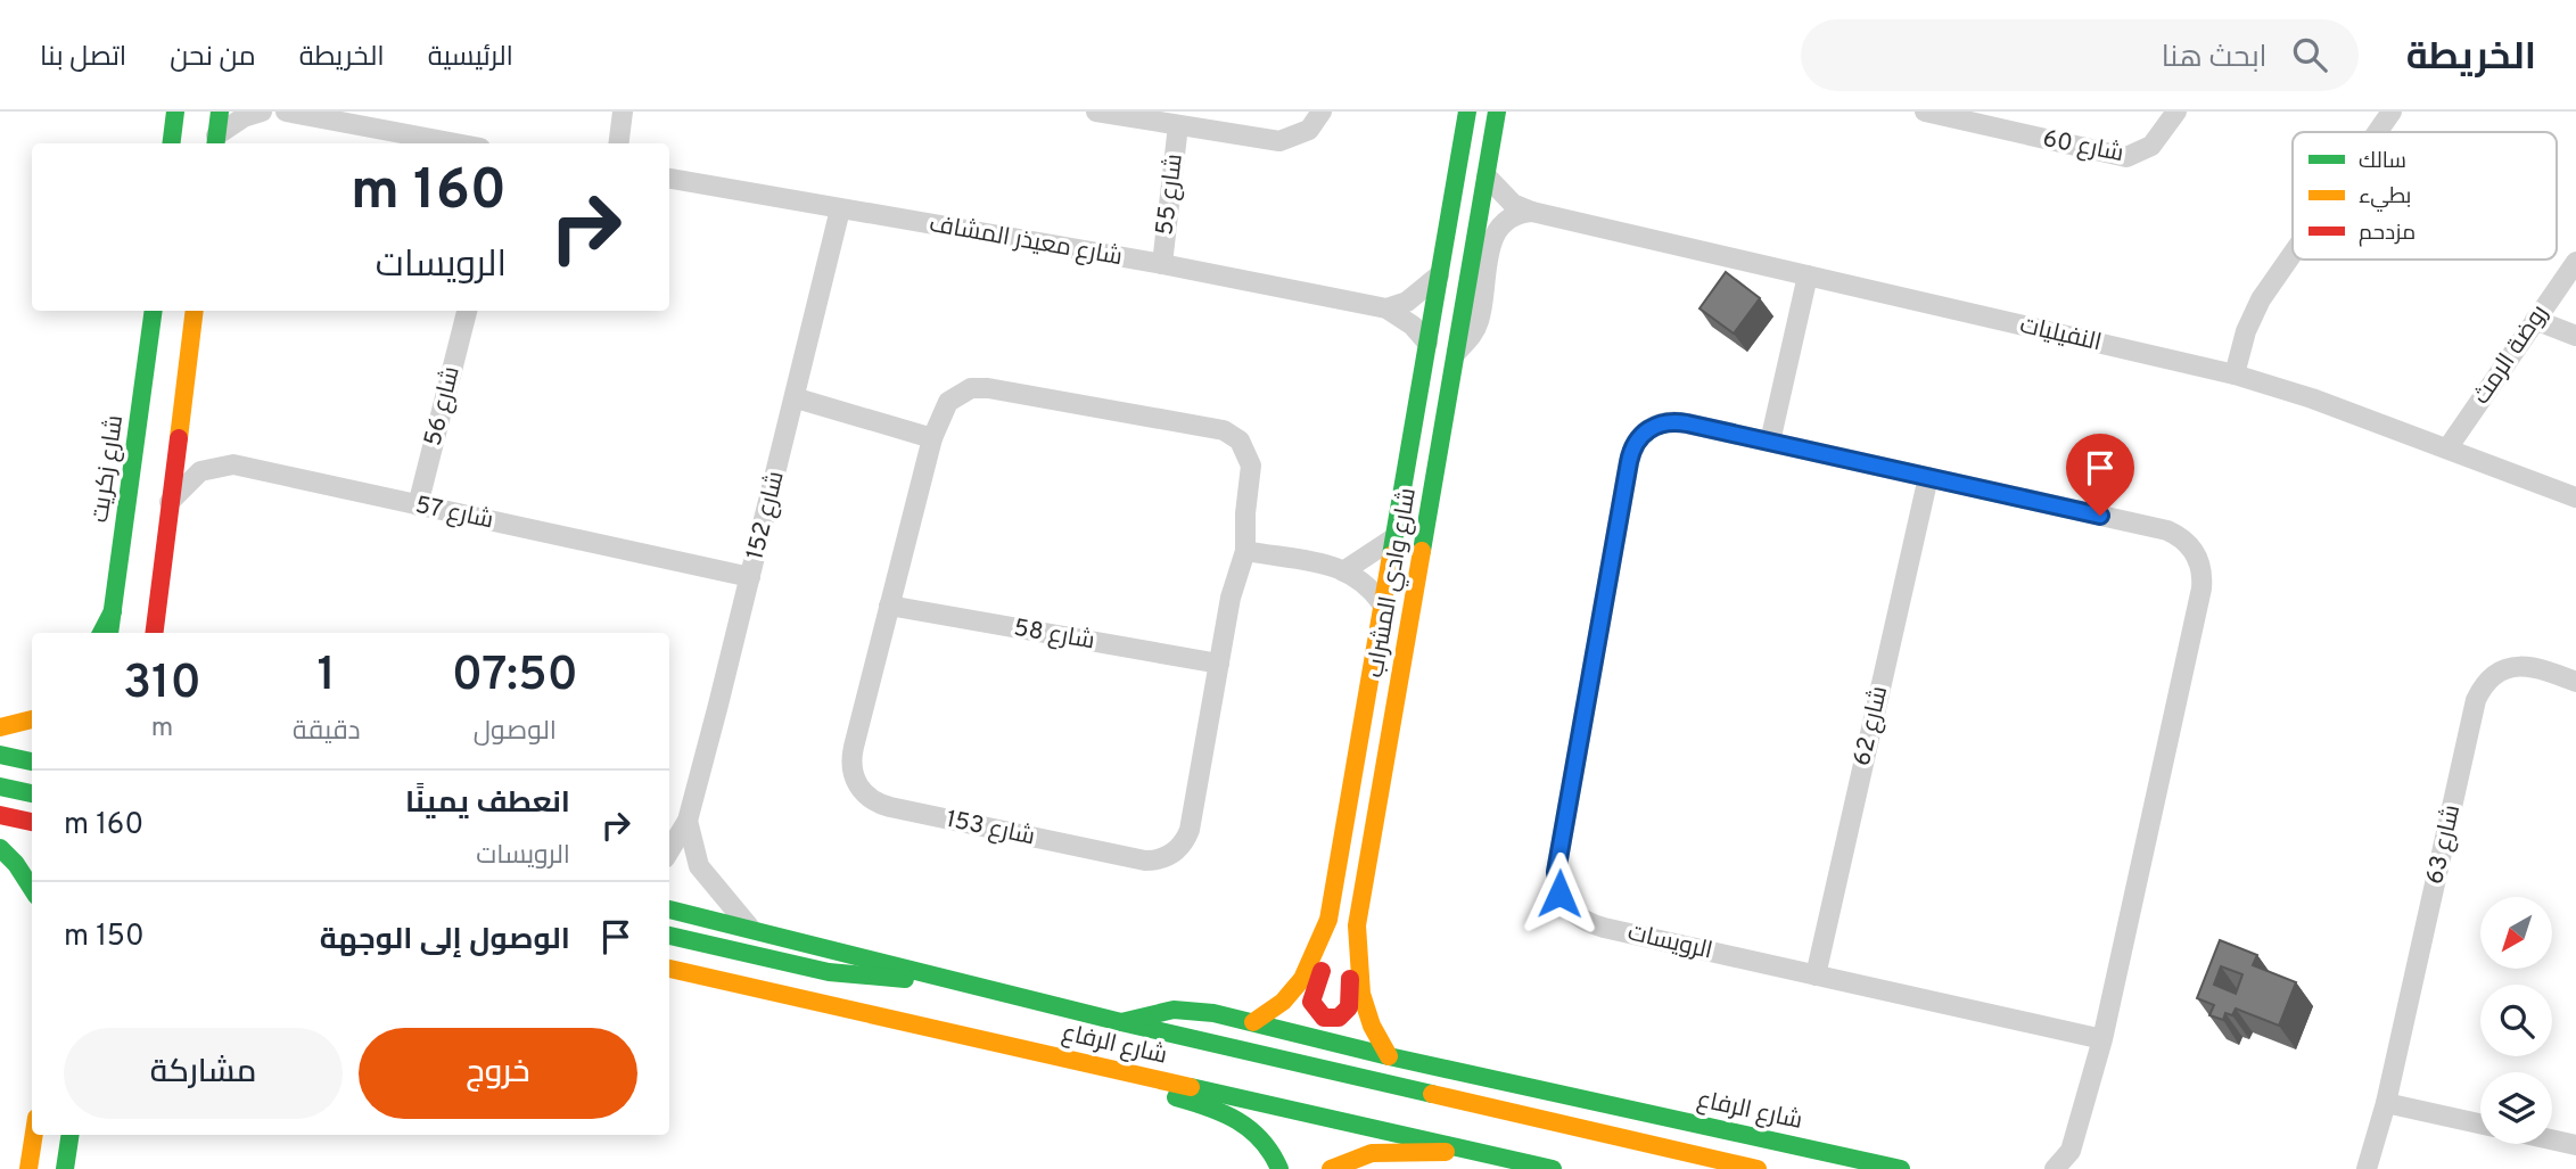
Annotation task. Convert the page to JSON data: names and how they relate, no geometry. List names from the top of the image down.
{
  "streets": {
    "street": [
      "شارع 60",
      "شارع 55",
      "شارع معيذر المشاف",
      "النفيليات",
      "روضة الرمث",
      "شارع 56",
      "شارع زكريت",
      "شارع 57",
      "شارع 152",
      "شارع وادي المشراب",
      "شارع 58",
      "شارع 62",
      "شارع 153",
      "شارع 63",
      "الرويسات",
      "شارع الرفاع"
    ]
  },
  "crossings": [
    ["شارع 55", "شارع معيذر المشاف"],
    ["شارع معيذر المشاف", "شارع 152"],
    ["شارع معيذر المشاف", "شارع وادي المشراب"],
    ["النفيليات", "روضة الرمث"],
    ["النفيليات", "شارع وادي المشراب"],
    ["شارع 56", "شارع 57"],
    ["شارع 57", "شارع 152"],
    ["شارع 152", "شارع الرفاع"],
    ["شارع وادي المشراب", "شارع الرفاع"],
    ["شارع 58", "شارع 153"],
    ["شارع 62", "الرويسات"]
  ],
  "legend": ["سالك", "بطيء", "مزدحم"],
  "north": "bottom left",
  "page": {
    "header": "الخريطة",
    "search": "ابحث هنا",
    "nav": [
      "الرئيسية",
      "الخريطة",
      "من نحن",
      "اتصل بنا"
    ],
    "turn": ["160 m", "الرويسات"],
    "eta": [
      "07:50",
      "الوصول",
      "1",
      "دقيقة",
      "310",
      "m"
    ],
    "list": [
      {
        "name": "انعطف يمينًا",
        "note": "الرويسات",
        "value": "160 m"
      },
      {
        "name": "الوصول إلى الوجهة",
        "value": "150 m"
      }
    ],
    "buttons": ["خروج", "مشاركة"]
  }
}
